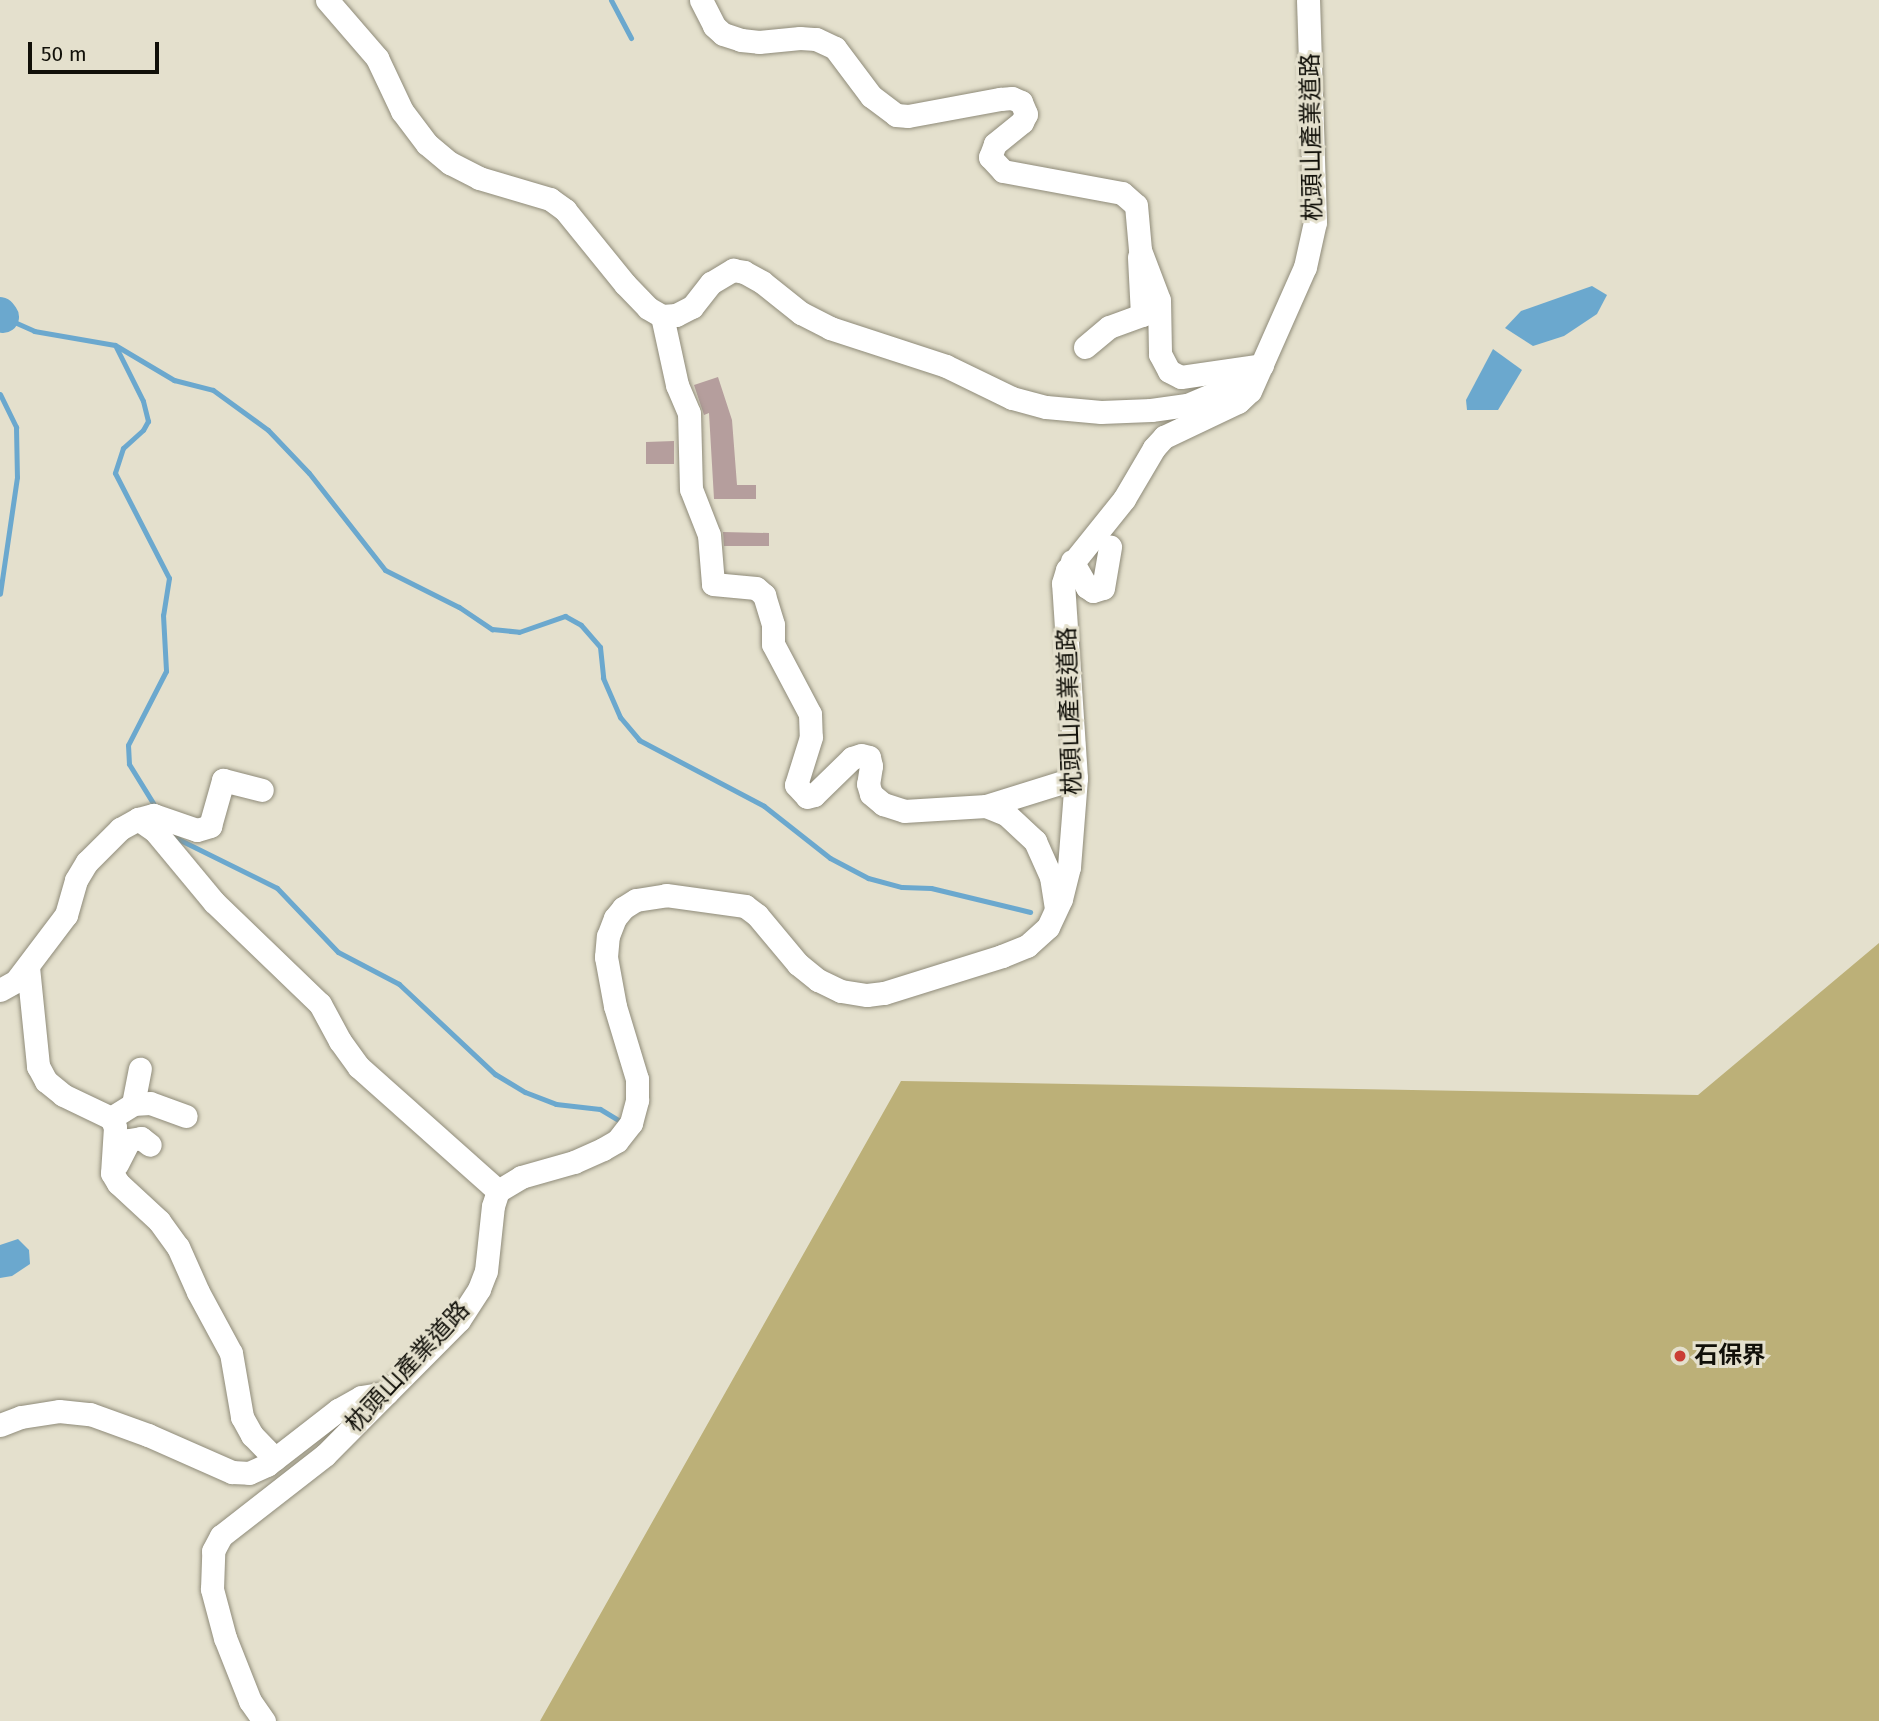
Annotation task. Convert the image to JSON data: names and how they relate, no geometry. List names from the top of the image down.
{
  "streets": {
    "street": ["枕頭山產業道路"]
  },
  "places": ["石保界"],
  "scale_bar": "50 m"
}
